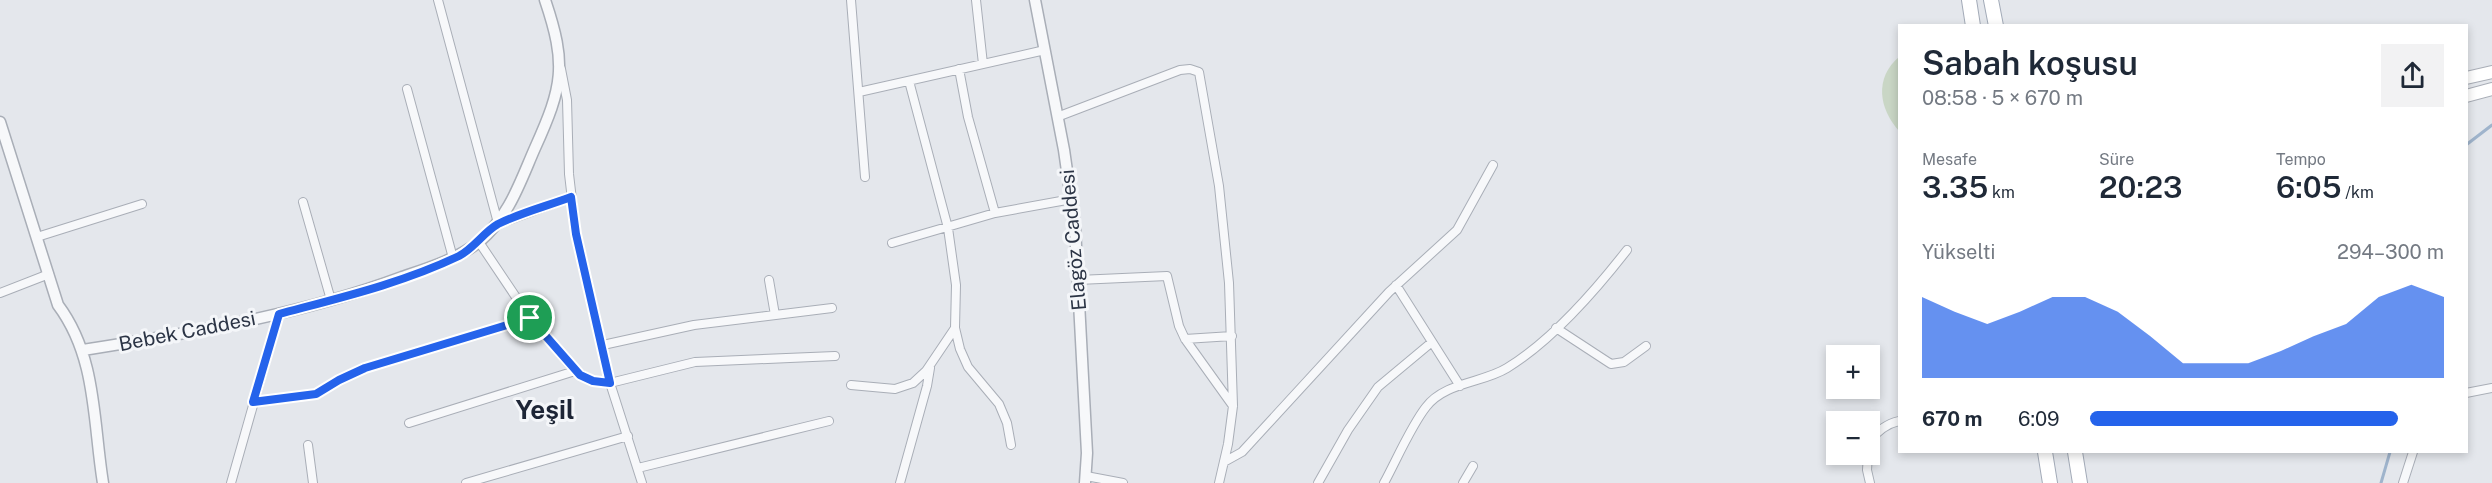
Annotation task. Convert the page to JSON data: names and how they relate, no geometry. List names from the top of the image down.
{
  "streets": {
    "street": ["Elagöz Caddesi", "Bebek Caddesi"]
  },
  "districts": ["Yeşil"],
  "page": {
    "heading": ["Sabah koşusu", "08:58 · 5 × 670 m"],
    "stats": [
      ["Mesafe", "3.35 km"],
      ["Süre", "20:23"],
      ["Tempo", "6:05 /km"]
    ],
    "chart": ["Yükselti", "294–300 m"],
    "map_buttons": ["+", "−"],
    "list": [
      {
        "name": "670 m",
        "note": "6:09"
      }
    ]
  }
}
